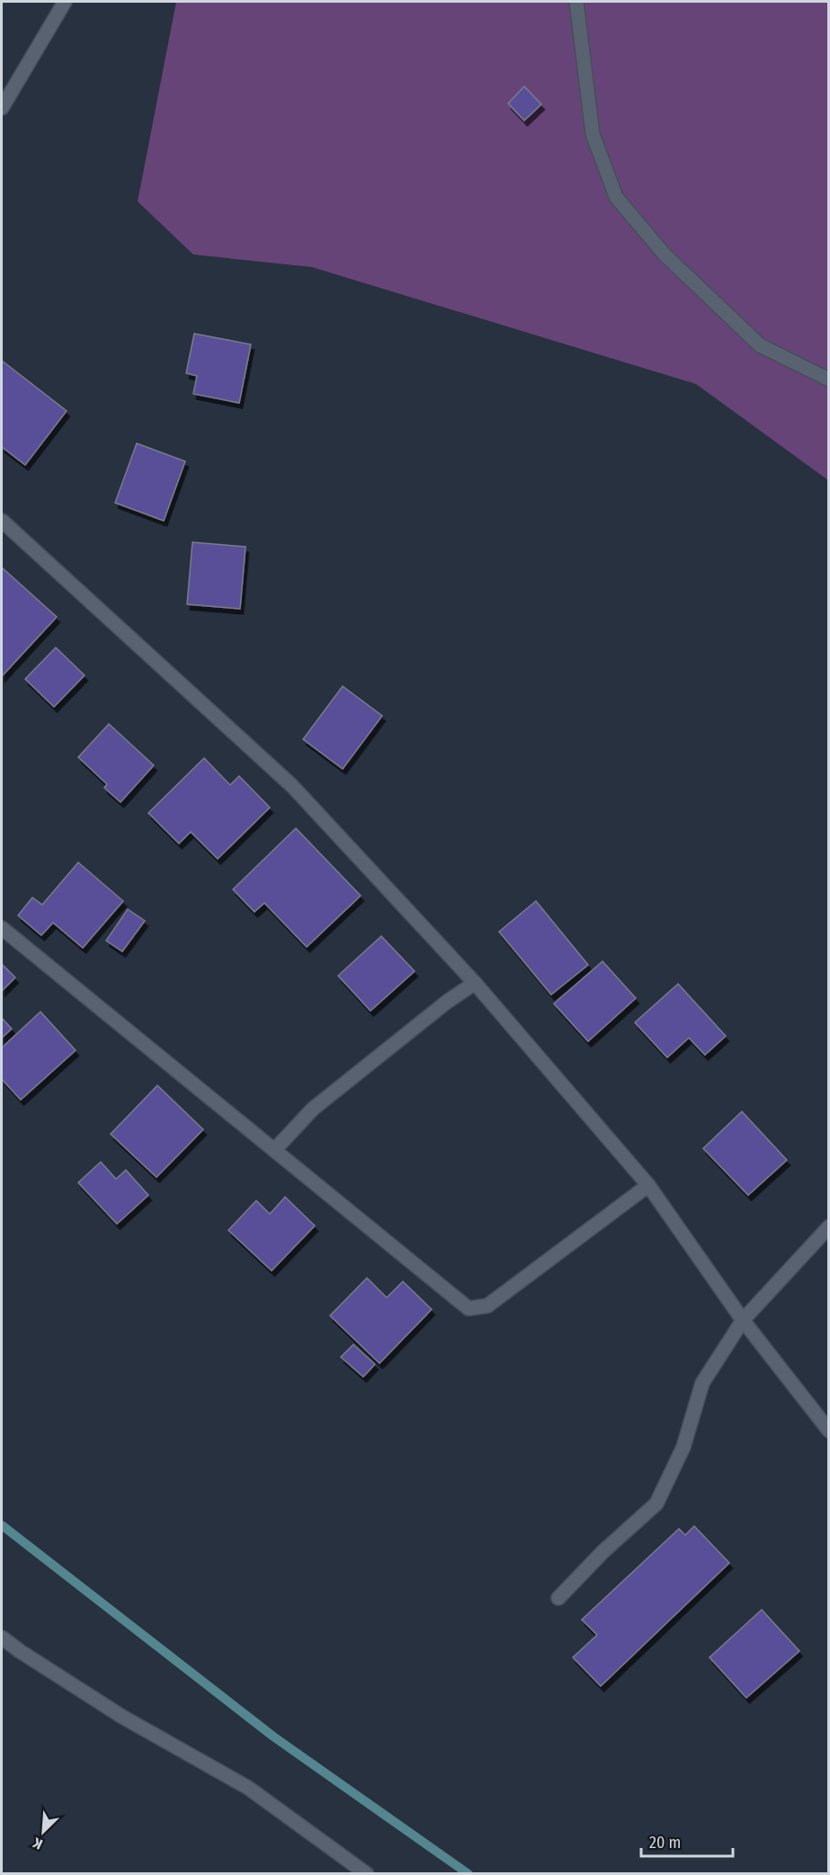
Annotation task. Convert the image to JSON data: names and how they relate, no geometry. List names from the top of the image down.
{
  "scale_bar": "20 m",
  "north": "bottom left"
}
